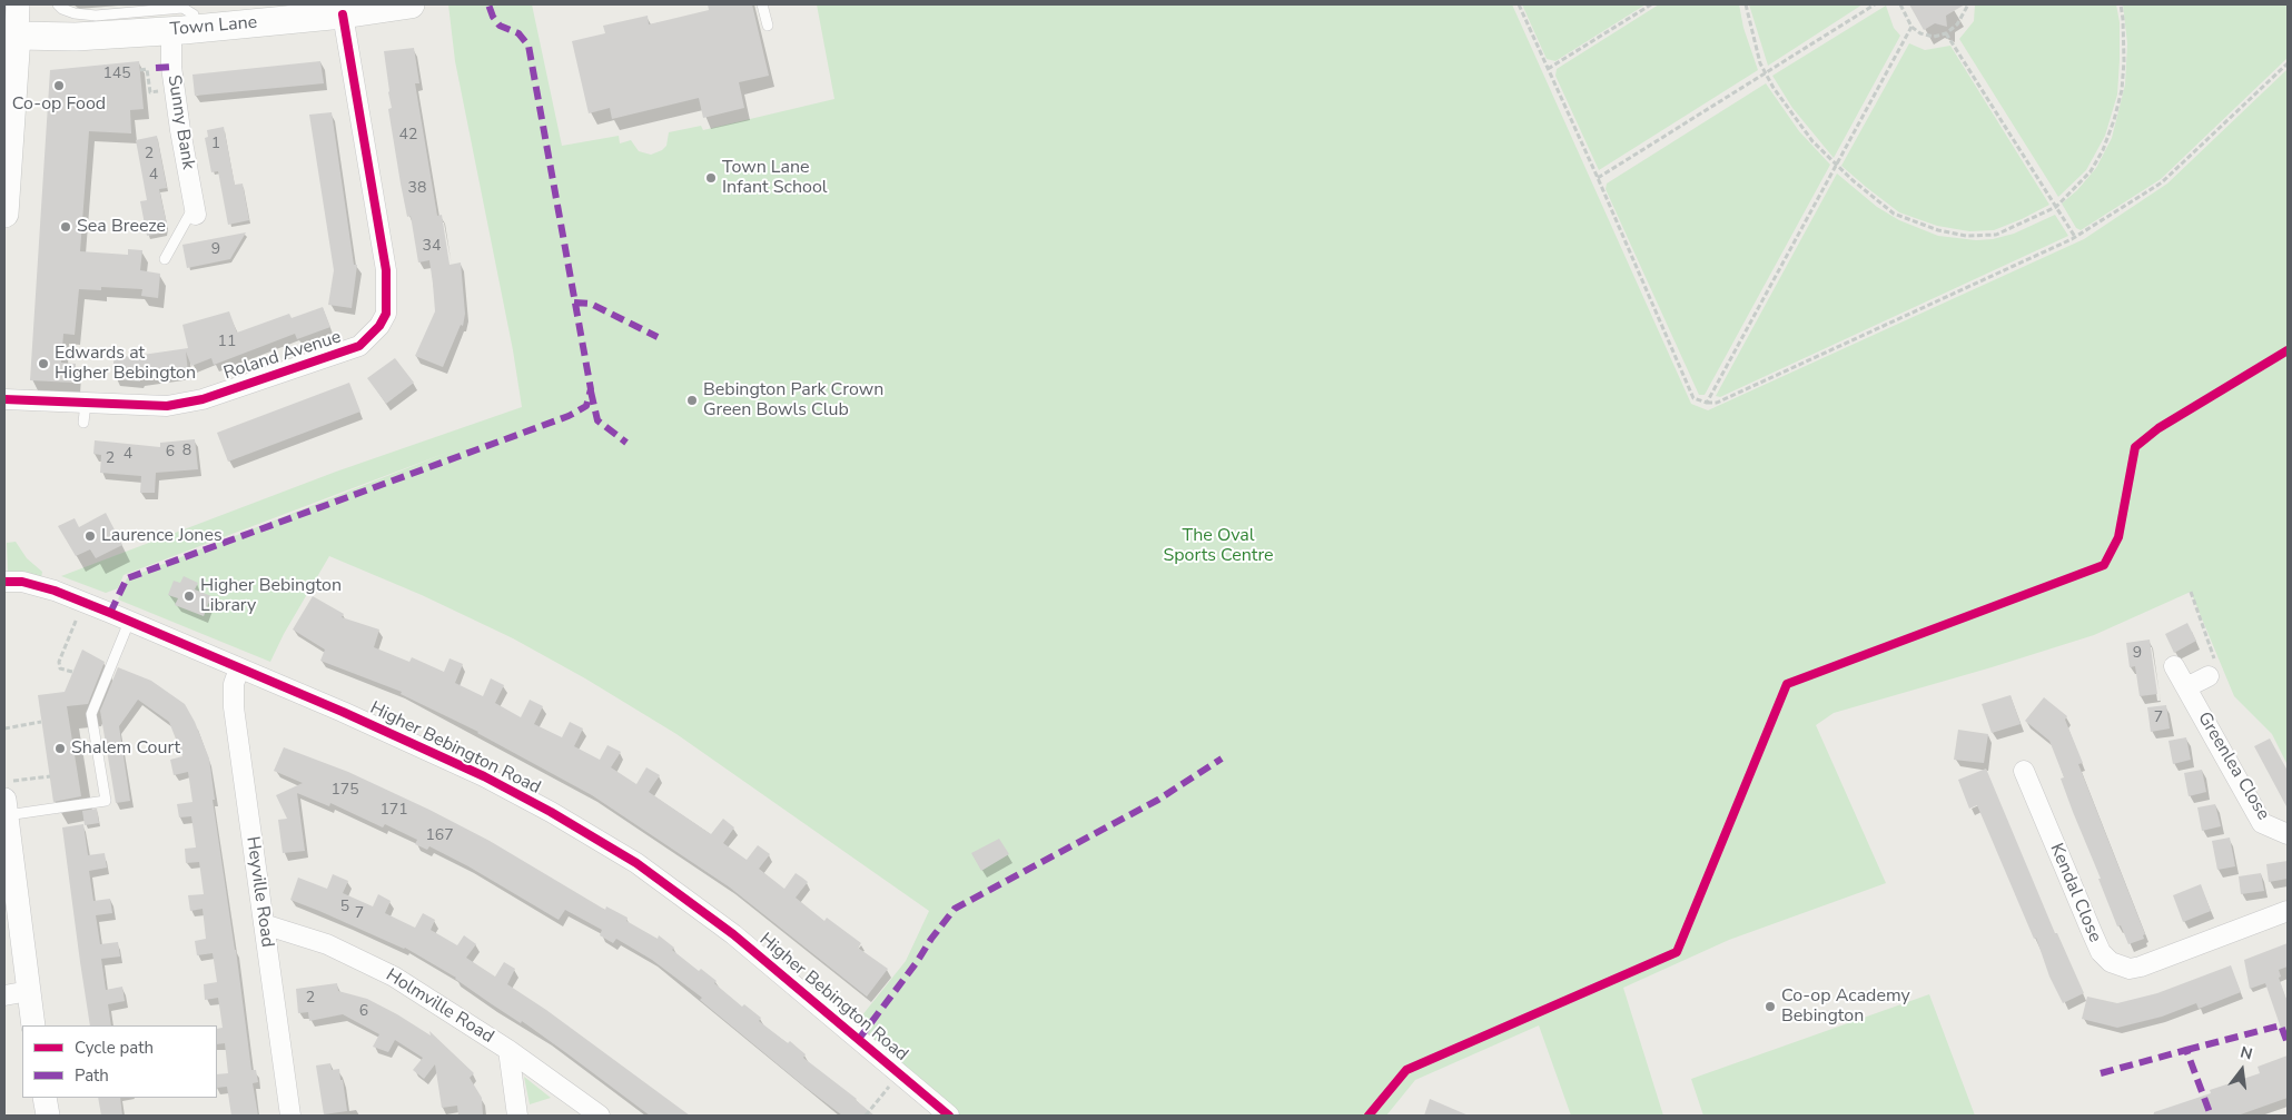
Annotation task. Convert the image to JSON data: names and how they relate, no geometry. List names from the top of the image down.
{
  "streets": {
    "main road": ["Town Lane"],
    "street": [
      "Sunny Bank",
      "Roland Avenue",
      "Higher Bebington Road",
      "Greenlea Close",
      "Heyville Road",
      "Kendal Close",
      "Holmville Road"
    ]
  },
  "crossings": [
    ["Town Lane", "Sunny Bank"],
    ["Town Lane", "Roland Avenue"],
    ["Higher Bebington Road", "Heyville Road"],
    ["Heyville Road", "Holmville Road"]
  ],
  "parks": ["The Oval Sports Centre"],
  "places": [
    "Co-op Food",
    "Town Lane Infant School",
    "Sea Breeze",
    "Edwards at Higher Bebington",
    "Bebington Park Crown Green Bowls Club",
    "Laurence Jones",
    "Higher Bebington Library",
    "Shalem Court",
    "Co-op Academy Bebington"
  ],
  "house_numbers": [
    "145",
    "42",
    "1",
    "2",
    "4",
    "38",
    "34",
    "9",
    "11",
    "8",
    "6",
    "4",
    "2",
    "9",
    "7",
    "175",
    "171",
    "167",
    "5",
    "7",
    "2",
    "6"
  ],
  "legend": ["Cycle path", "Path"],
  "north": "top"
}
